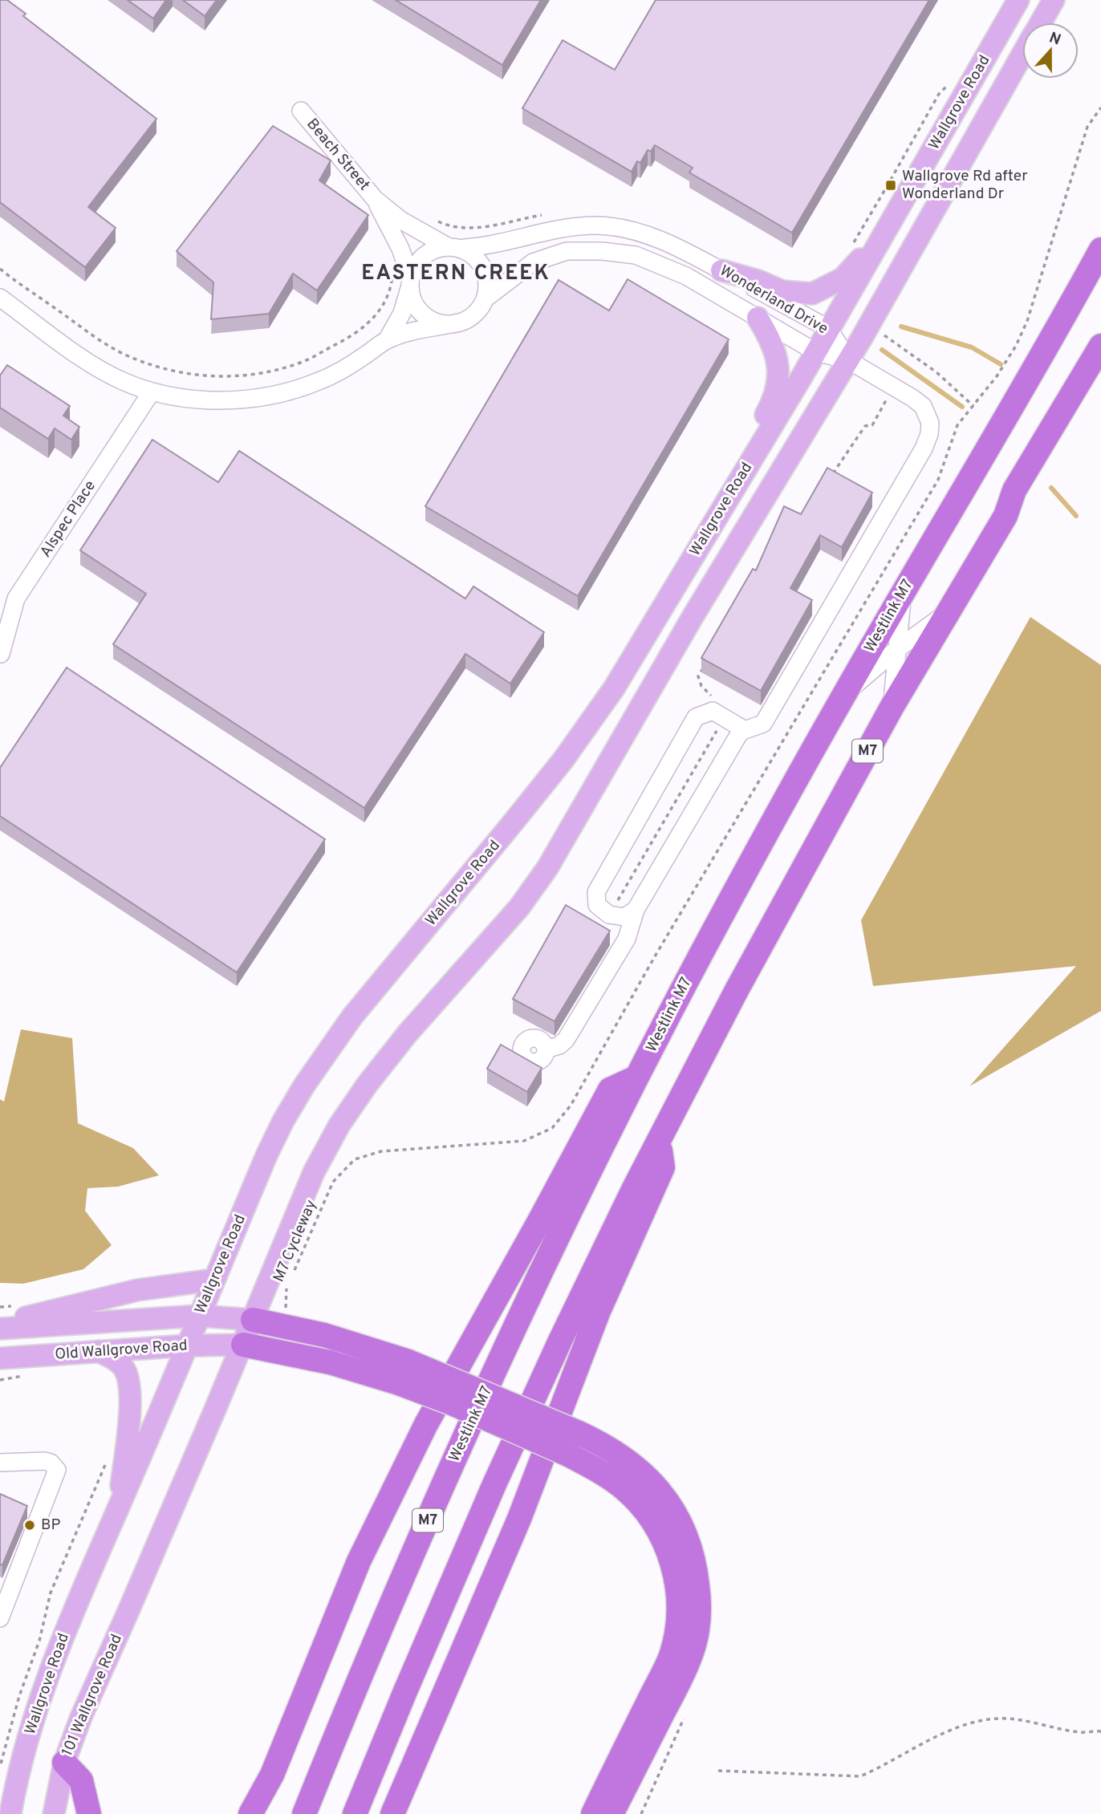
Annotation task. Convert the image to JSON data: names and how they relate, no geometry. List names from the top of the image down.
{
  "streets": {
    "highway": ["Westlink M7", "M7"],
    "main road": ["Wallgrove Road", "Old Wallgrove Road", "101 Wallgrove Road"],
    "street": ["Beach Street", "Wonderland Drive", "Alspec Place"],
    "path": ["M7 Cycleway"]
  },
  "crossings": [
    ["Wallgrove Road", "Wonderland Drive"],
    ["Wallgrove Road", "Old Wallgrove Road"],
    ["Wallgrove Road", "101 Wallgrove Road"],
    ["Beach Street", "Wonderland Drive"],
    ["Westlink M7", "M7"]
  ],
  "districts": ["EASTERN CREEK"],
  "places": {
    "transit": ["Wallgrove Rd after Wonderland Dr"],
    "other": ["BP"]
  },
  "north": "top"
}
